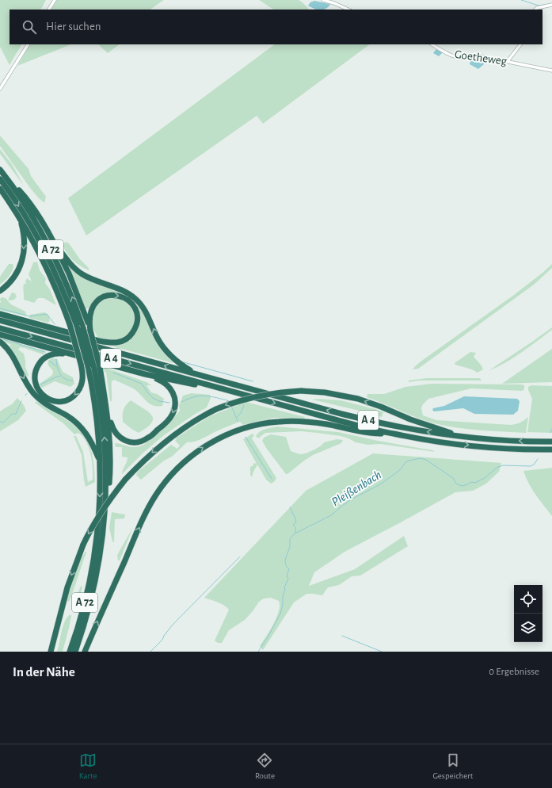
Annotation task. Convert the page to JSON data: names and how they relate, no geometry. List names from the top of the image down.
{
  "streets": {
    "highway": ["A 72", "A 4"],
    "street": ["Goetheweg"]
  },
  "water": ["Pleißenbach"],
  "page": {
    "search": "Hier suchen",
    "heading": ["In der Nähe", "0 Ergebnisse"],
    "nav": ["Karte", "Route", "Gespeichert"]
  }
}
